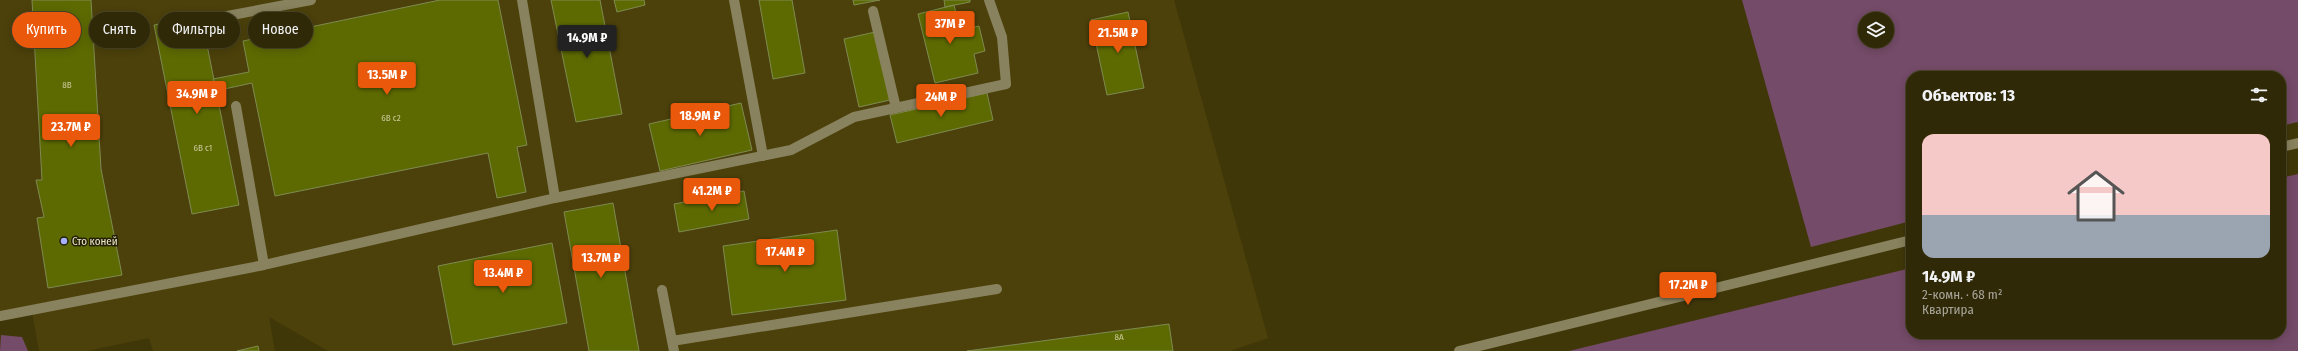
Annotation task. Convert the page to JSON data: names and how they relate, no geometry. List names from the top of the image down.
{
  "places": ["Сто коней"],
  "house_numbers": [
    "8В",
    "6В с2",
    "6В с1",
    "8А"
  ],
  "page": {
    "price": [
      "37M ₽",
      "21.5M ₽",
      "14.9M ₽",
      "13.5M ₽",
      "34.9M ₽",
      "24M ₽",
      "18.9M ₽",
      "23.7M ₽",
      "41.2M ₽",
      "17.4M ₽",
      "13.7M ₽",
      "13.4M ₽",
      "17.2M ₽"
    ],
    "chip": [
      "Купить",
      "Снять",
      "Фильтры",
      "Новое"
    ],
    "heading": "Объектов: 13",
    "list": [
      {
        "name": "14.9M ₽",
        "note": "2-комн. · 68 m² · Квартира"
      }
    ]
  }
}
